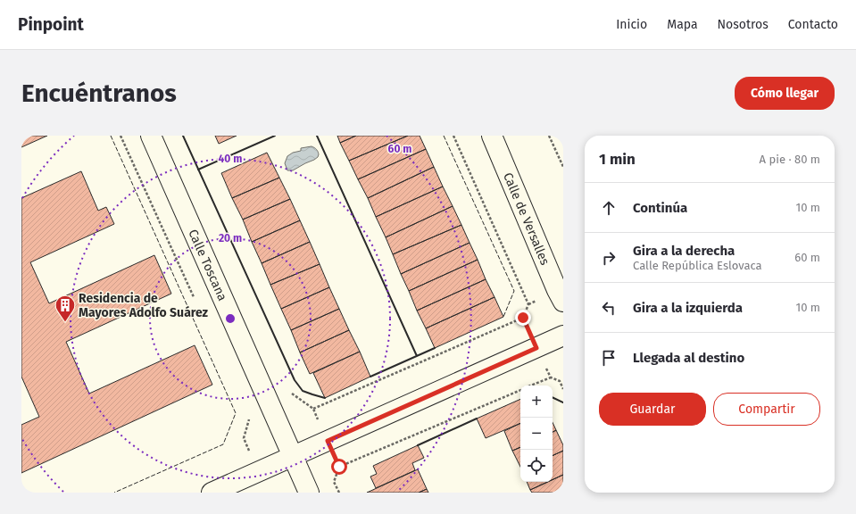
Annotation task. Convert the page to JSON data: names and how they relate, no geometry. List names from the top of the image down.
{
  "streets": {
    "street": ["Calle de Versalles", "Calle Toscana"]
  },
  "places": {
    "building": ["Residencia de Mayores Adolfo Suárez"]
  },
  "page": {
    "header": "Pinpoint",
    "nav": [
      "Inicio",
      "Mapa",
      "Nosotros",
      "Contacto"
    ],
    "buttons": [
      "Cómo llegar",
      ["Guardar", "Compartir"]
    ],
    "title": "Encuéntranos",
    "heading": ["1 min", "A pie · 80 m"],
    "list": [
      ["Continúa", "10 m"],
      ["Gira a la derecha", "Calle República Eslovaca", "60 m"],
      ["Gira a la izquierda", "10 m"],
      "Llegada al destino"
    ],
    "map_buttons": ["+", "−"]
  },
  "rings": ["60 m", "40 m", "20 m"]
}
